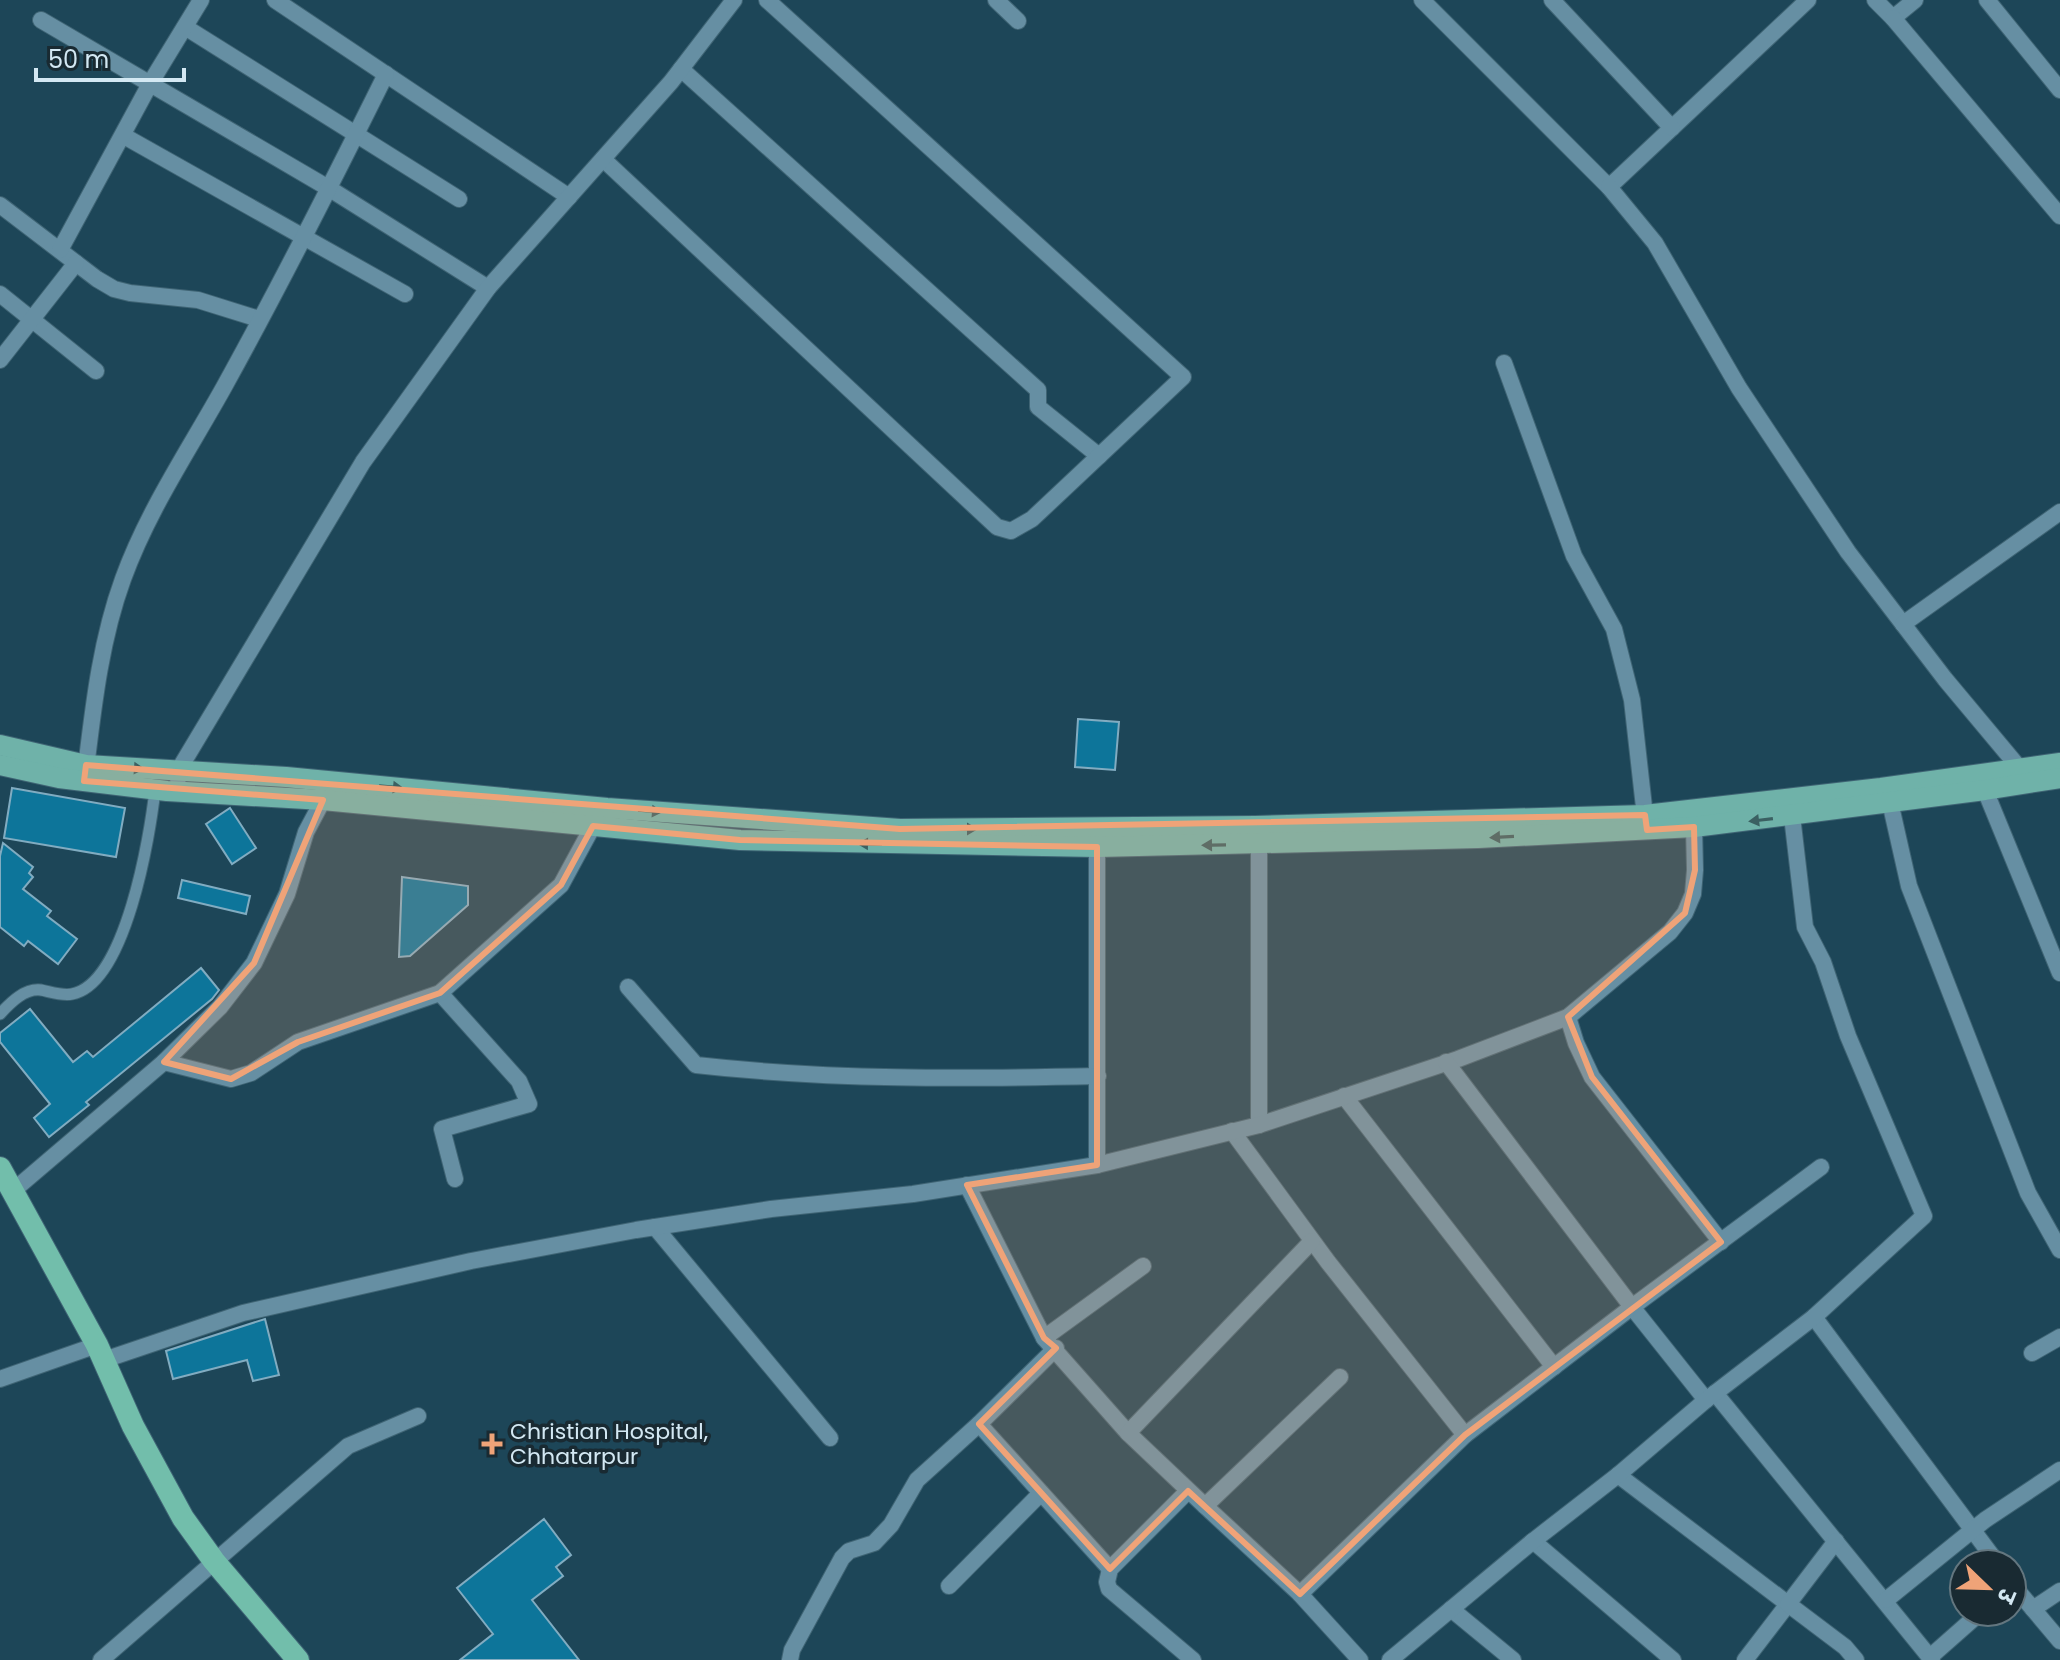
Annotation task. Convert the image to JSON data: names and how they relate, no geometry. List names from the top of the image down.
{
  "places": {
    "health": ["Christian Hospital, Chhatarpur"]
  },
  "scale_bar": "50 m",
  "north": "bottom right"
}
